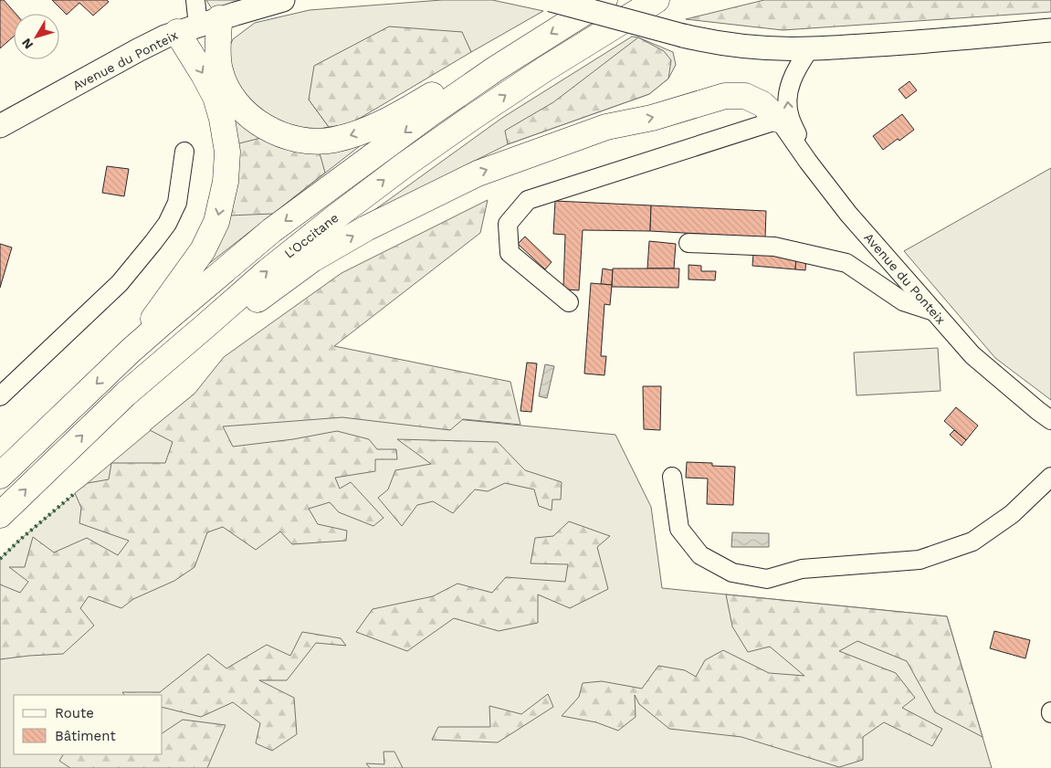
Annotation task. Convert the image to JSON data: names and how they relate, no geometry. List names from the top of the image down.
{
  "streets": {
    "highway": ["L'Occitane"],
    "main road": ["Avenue du Ponteix"]
  },
  "legend": ["Route", "Bâtiment"],
  "north": "bottom left"
}
